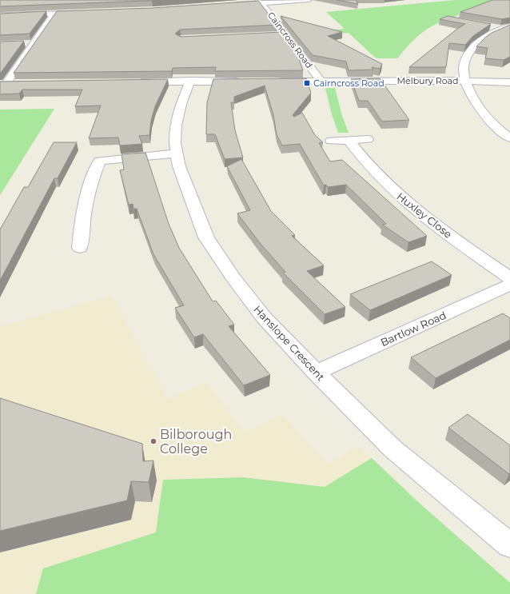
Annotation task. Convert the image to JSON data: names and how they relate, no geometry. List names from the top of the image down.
{
  "streets": {
    "street": [
      "Caincross Road",
      "Melbury Road",
      "Huxley Close",
      "Bartlow Road",
      "Hanslope Crescent"
    ]
  },
  "crossings": [
    ["Caincross Road", "Melbury Road"],
    ["Bartlow Road", "Hanslope Crescent"]
  ],
  "places": {
    "transit": ["Cairncross Road"],
    "other": ["Bilborough College"]
  }
}
